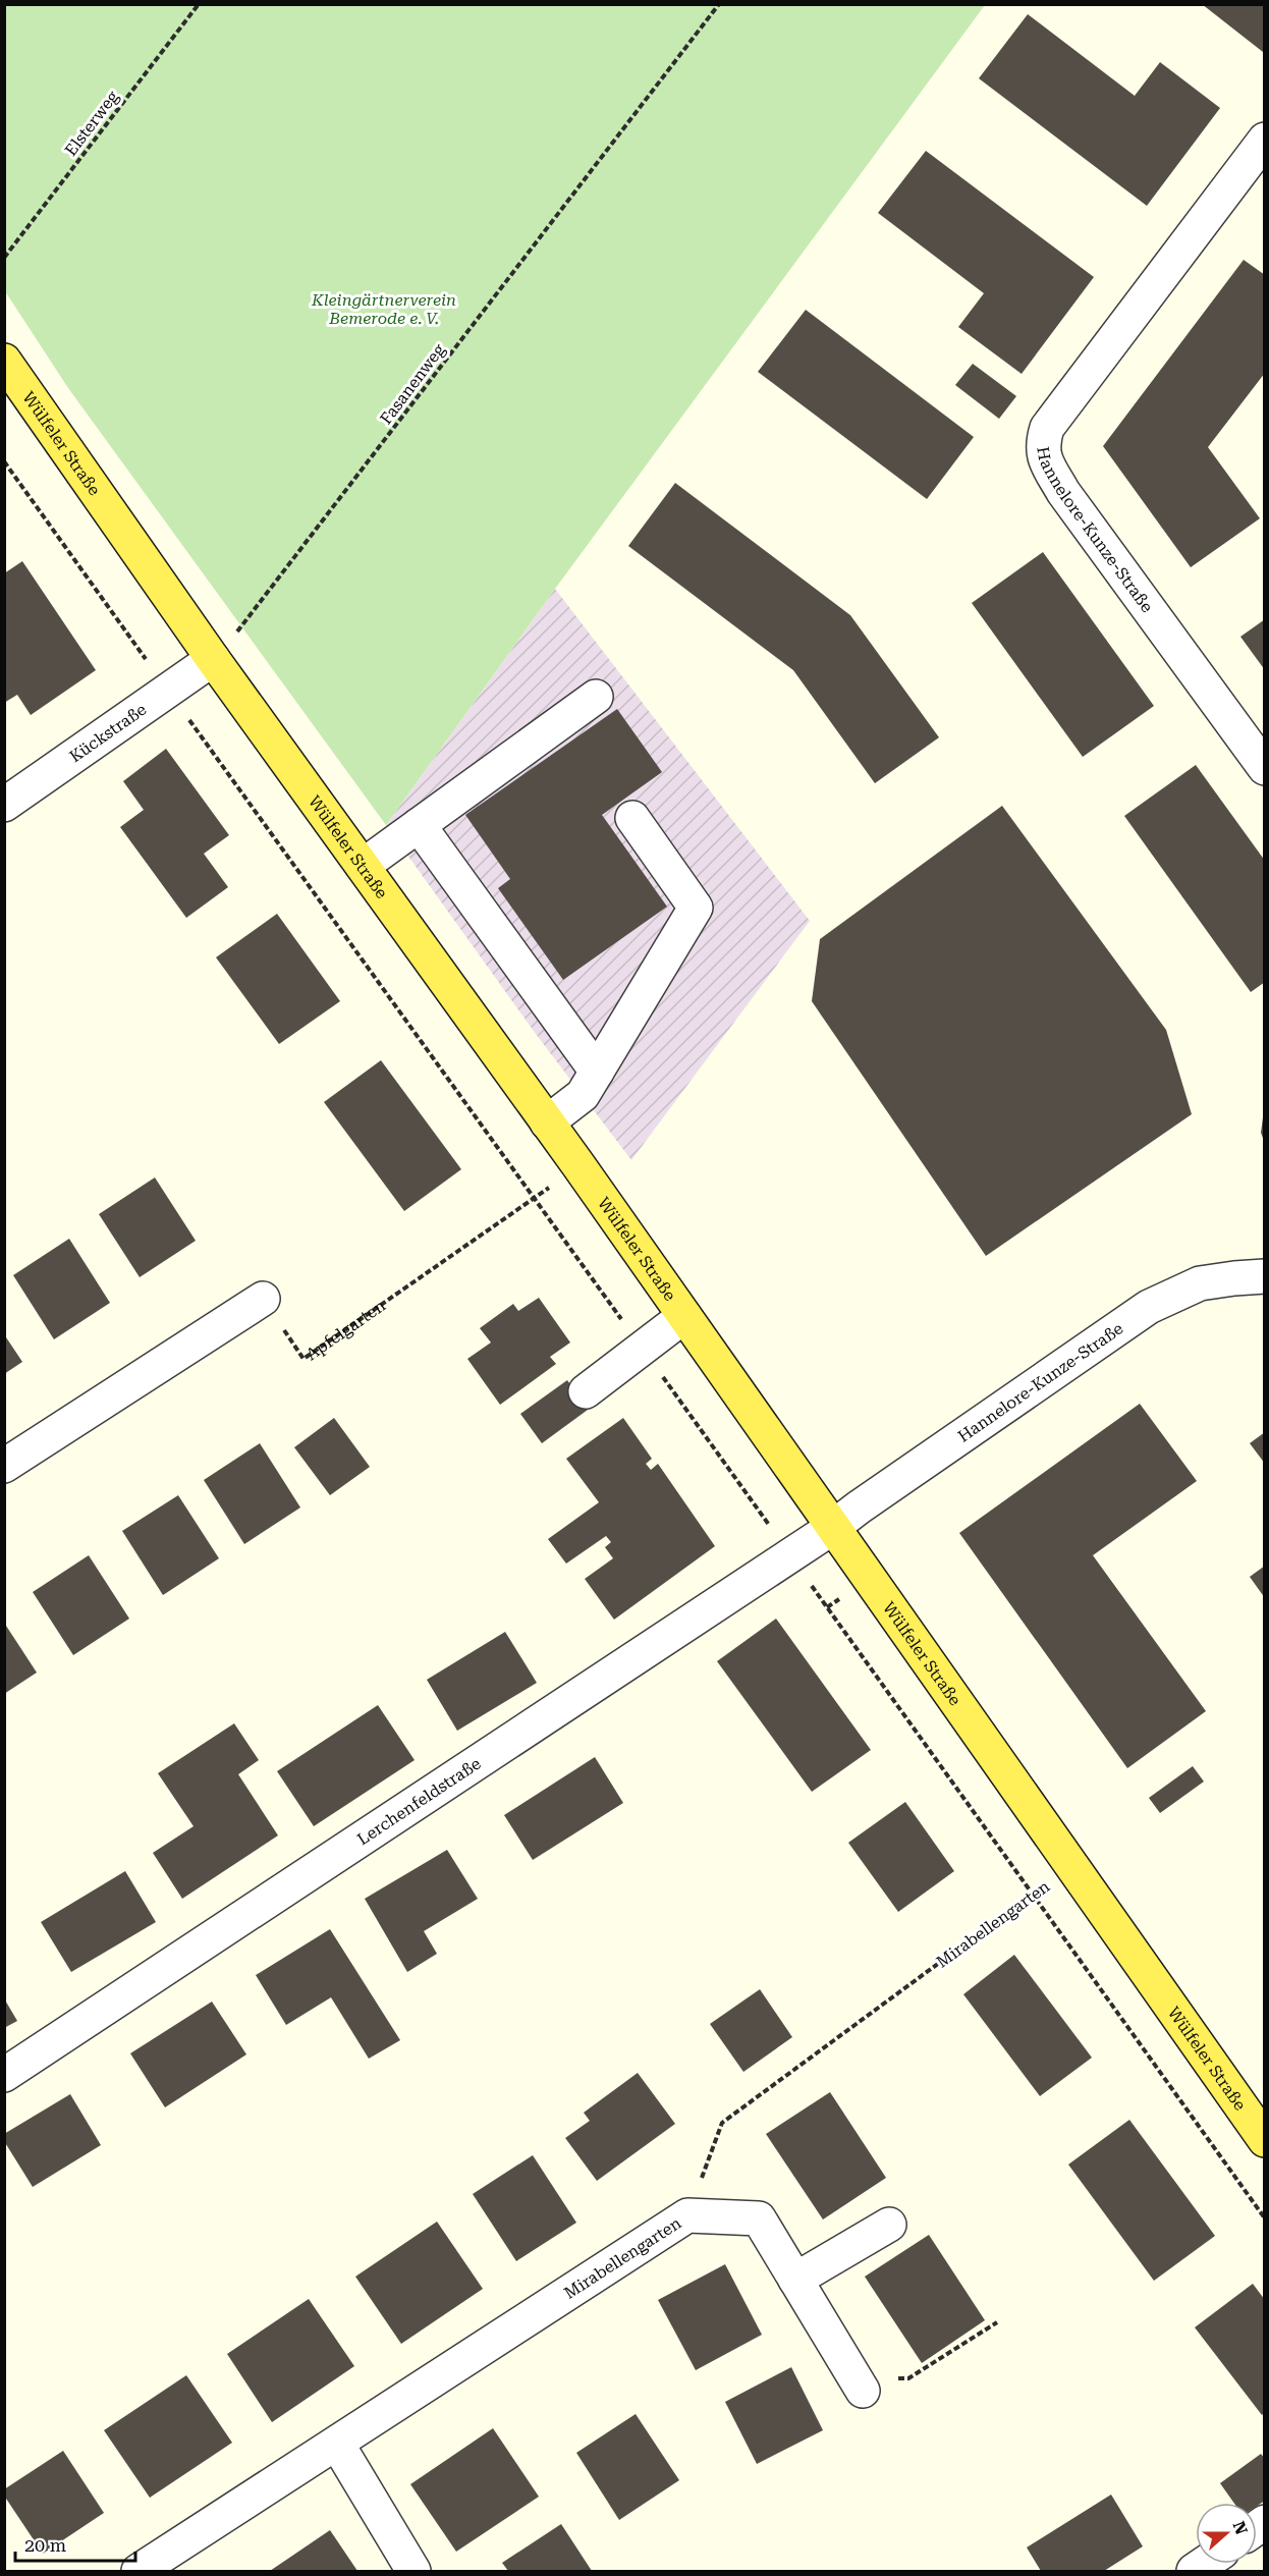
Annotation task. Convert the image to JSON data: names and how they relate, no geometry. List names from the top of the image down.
{
  "streets": {
    "main road": ["Wülfeler Straße"],
    "street": [
      "Hannelore-Kunze-Straße",
      "Kückstraße",
      "Lerchenfeldstraße",
      "Mirabellengarten"
    ],
    "path": ["Elsterweg", "Fasanenweg", "Apfelgarten"]
  },
  "crossings": [
    ["Fasanenweg", "Wülfeler Straße"],
    ["Fasanenweg", "Kückstraße"],
    ["Wülfeler Straße", "Hannelore-Kunze-Straße"],
    ["Wülfeler Straße", "Kückstraße"],
    ["Wülfeler Straße", "Apfelgarten"],
    ["Wülfeler Straße", "Lerchenfeldstraße"],
    ["Wülfeler Straße", "Mirabellengarten"],
    ["Hannelore-Kunze-Straße", "Lerchenfeldstraße"]
  ],
  "parks": ["Kleingärtnerverein Bemerode e. V."],
  "scale_bar": "20 m",
  "north": "right"
}
